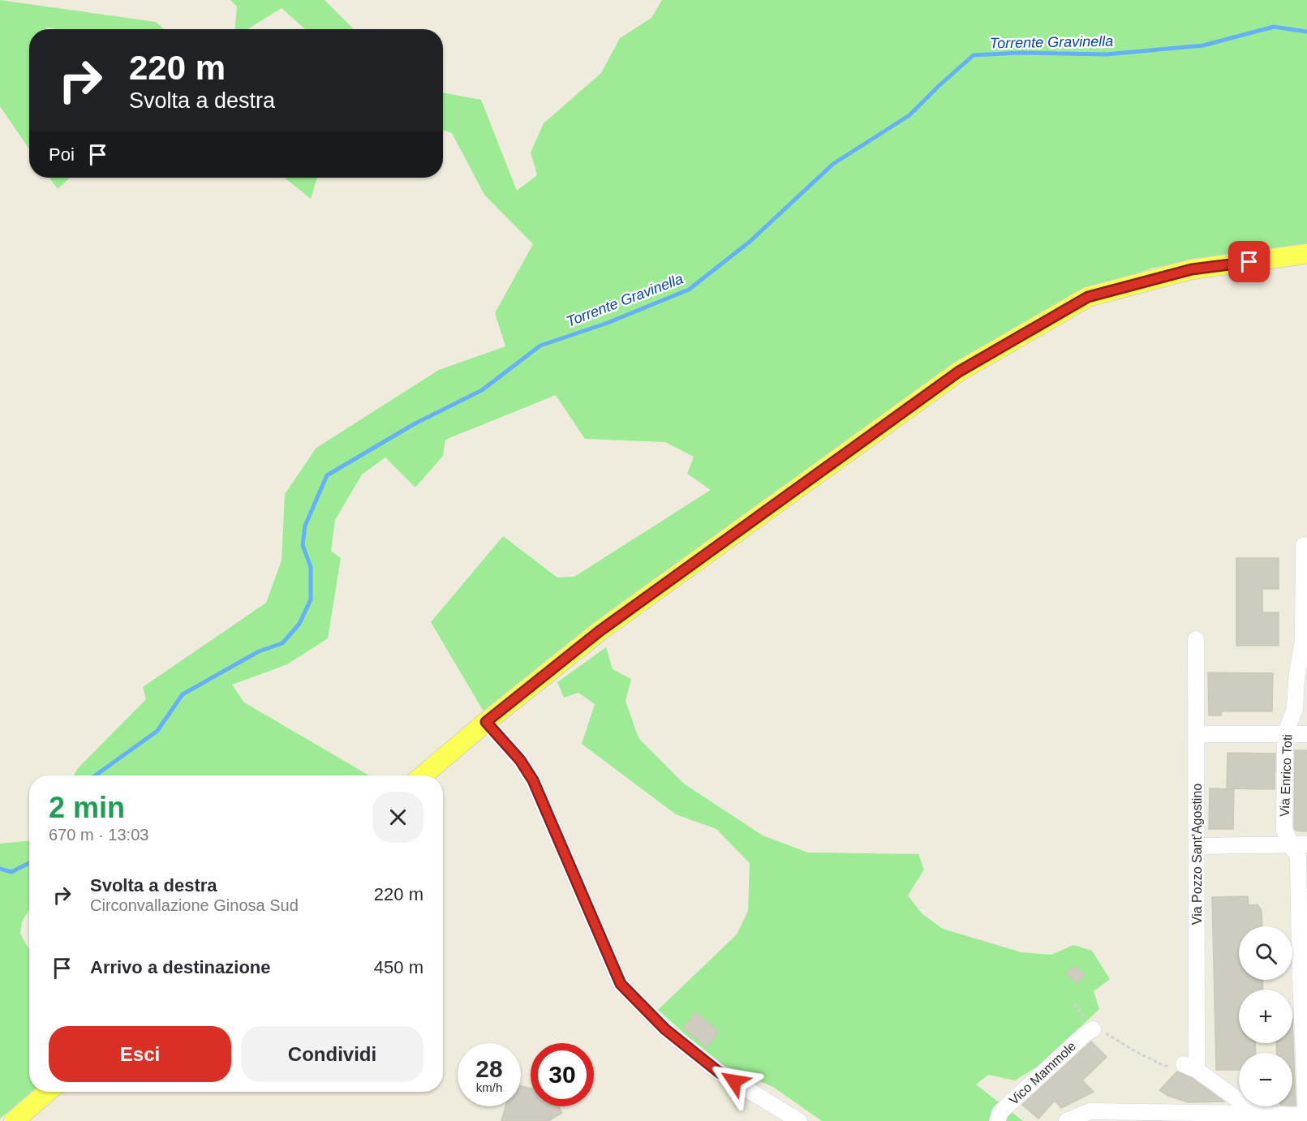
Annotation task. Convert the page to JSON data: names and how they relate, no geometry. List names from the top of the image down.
{
  "streets": {
    "street": ["Via Enrico Toti", "Via Pozzo Sant'Agostino", "Vico Mammole"]
  },
  "water": ["Torrente Gravinella"],
  "page": {
    "turn": ["220 m", "Svolta a destra"],
    "then": "Poi",
    "heading": ["2 min", "670 m · 13:03"],
    "list": [
      {
        "name": "Svolta a destra",
        "note": "Circonvallazione Ginosa Sud",
        "value": "220 m"
      },
      {
        "name": "Arrivo a destinazione",
        "value": "450 m"
      }
    ],
    "map_buttons": ["+", "−"],
    "buttons": ["Esci", "Condividi"],
    "speed": "28 km/h",
    "limit": "30"
  }
}
